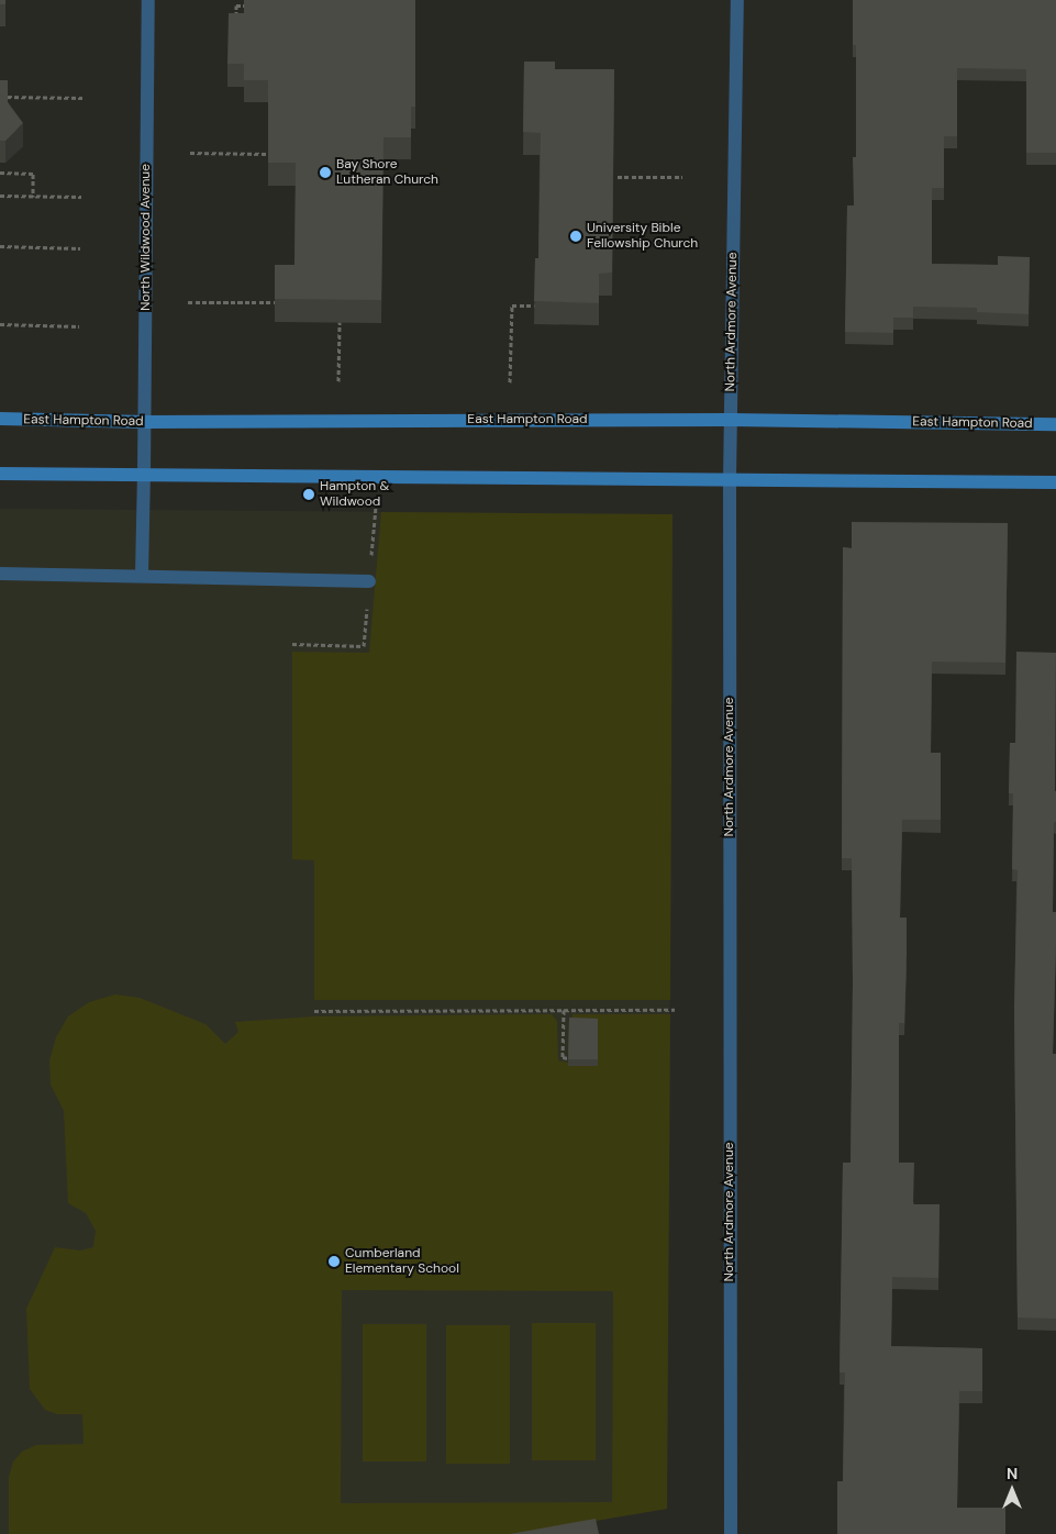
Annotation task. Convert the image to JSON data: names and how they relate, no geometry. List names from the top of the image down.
{
  "streets": {
    "main road": ["East Hampton Road"],
    "street": ["North Wildwood Avenue", "North Ardmore Avenue"]
  },
  "crossings": [
    ["North Wildwood Avenue", "East Hampton Road"],
    ["North Ardmore Avenue", "East Hampton Road"]
  ],
  "places": [
    "Bay Shore Lutheran Church",
    "University Bible Fellowship Church",
    "Hampton & Wildwood",
    "Cumberland Elementary School"
  ],
  "north": "top"
}
